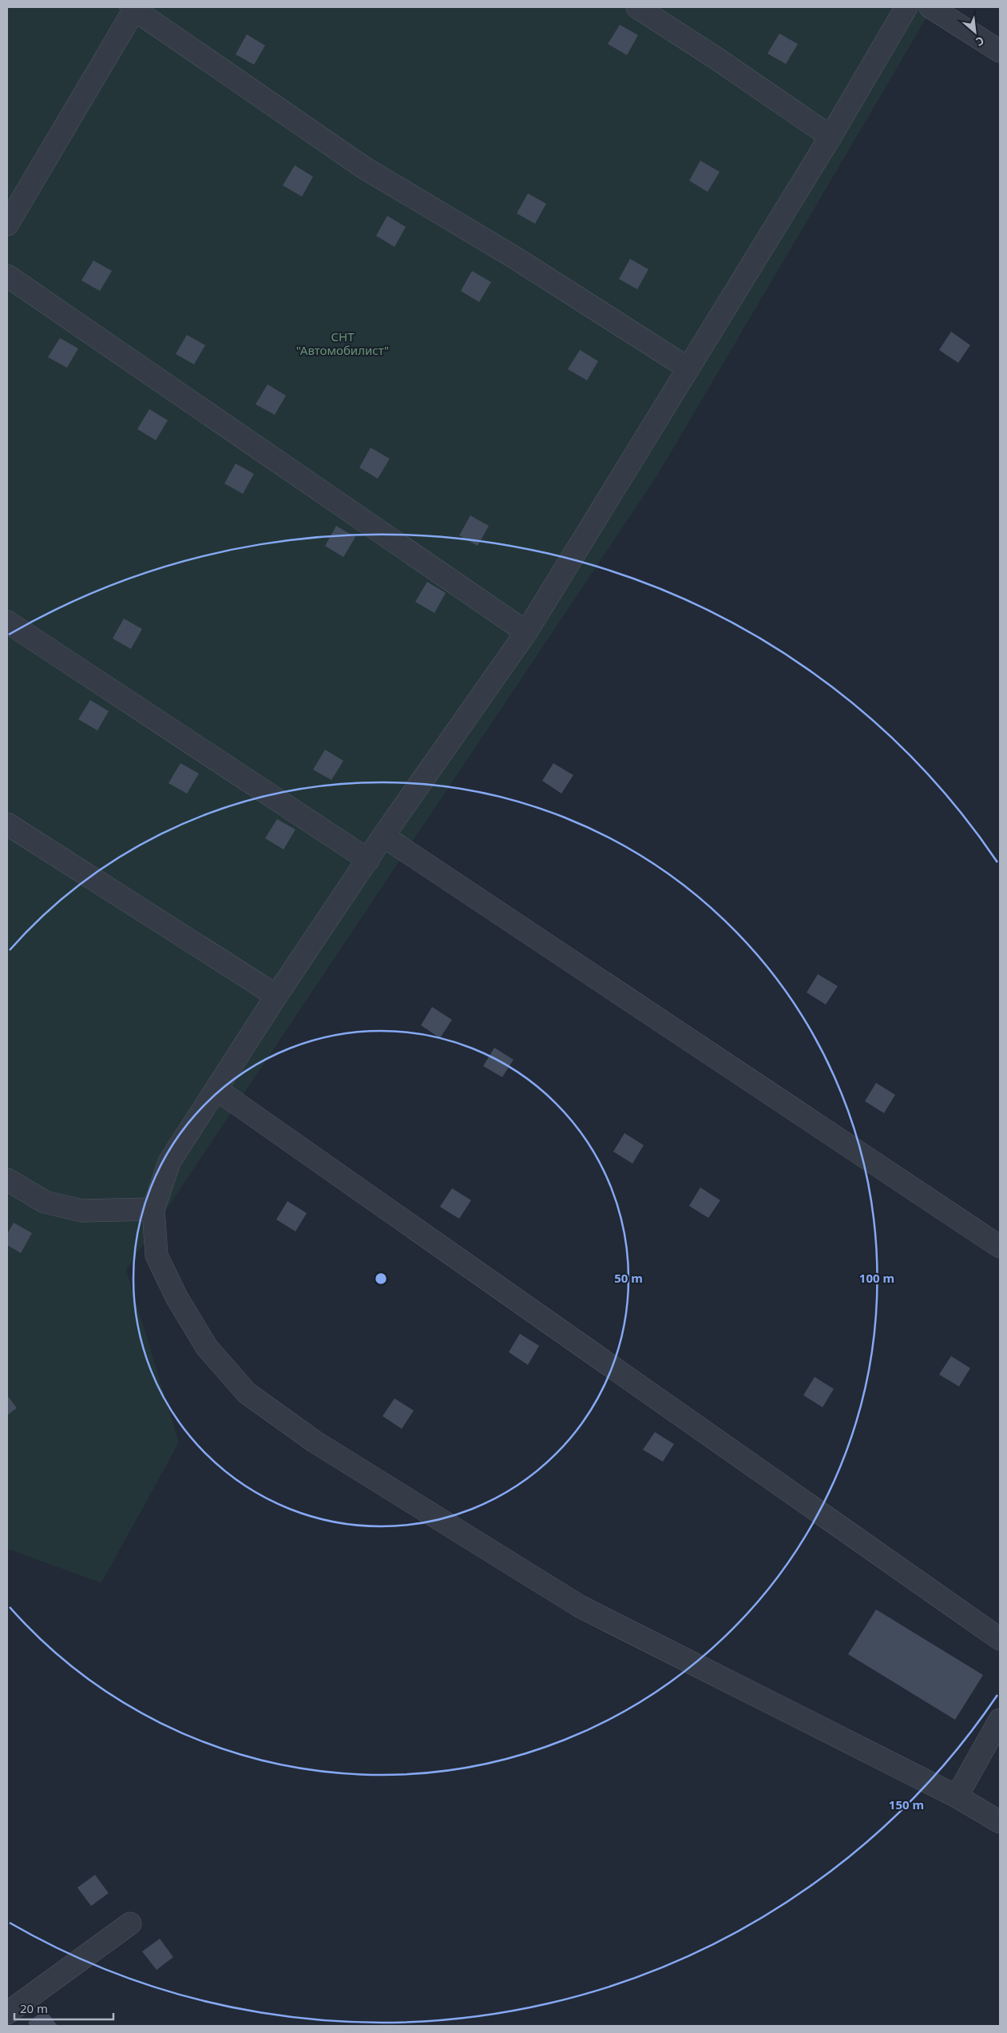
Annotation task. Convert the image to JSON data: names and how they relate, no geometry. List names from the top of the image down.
{
  "parks": ["СНТ \"Автомобилист\""],
  "scale_bar": "20 m",
  "north": "bottom right",
  "rings": ["50 m", "100 m", "150 m"]
}
